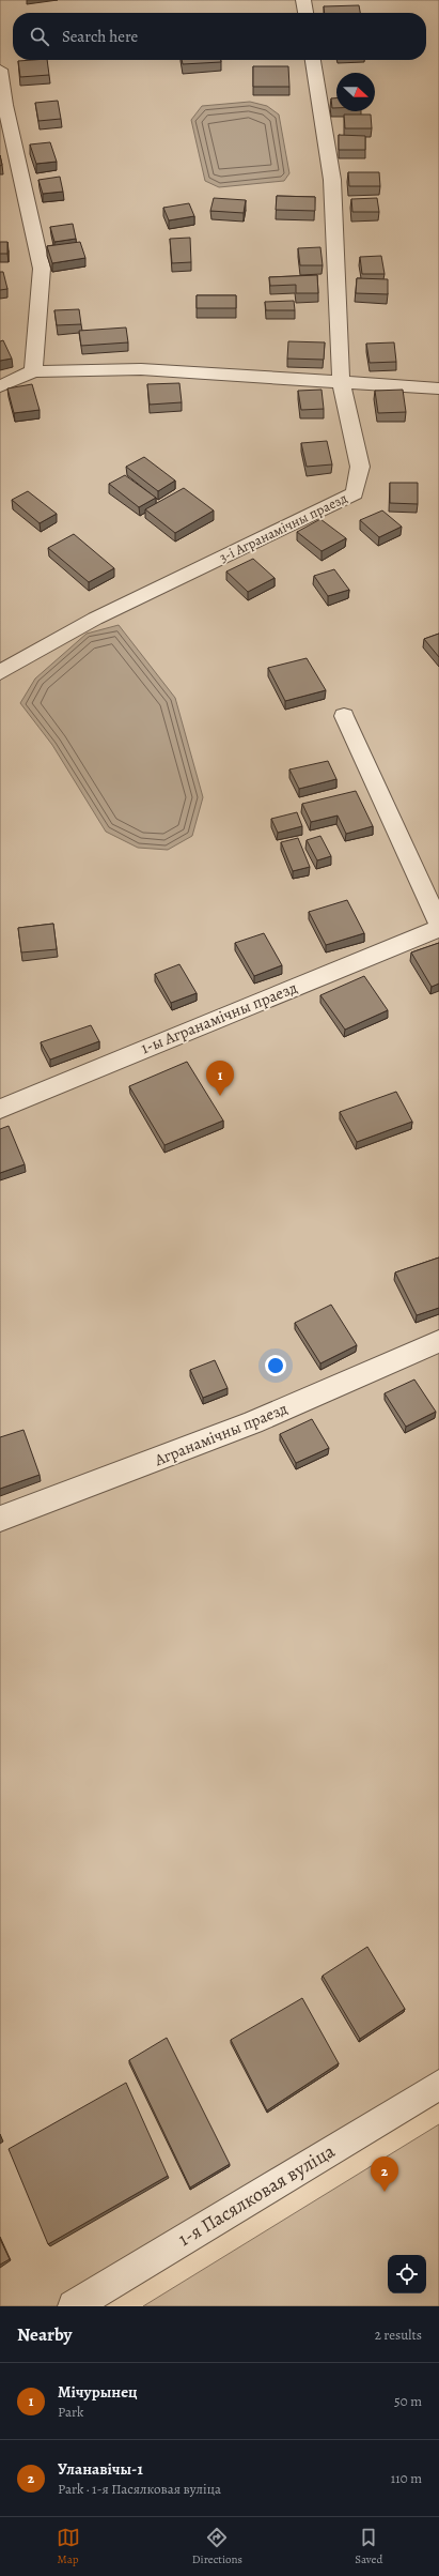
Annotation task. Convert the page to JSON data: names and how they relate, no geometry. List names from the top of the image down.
{
  "streets": {
    "street": [
      "3-і Агранамічны праезд",
      "1-ы Агранамічны праезд",
      "Агранамічны праезд",
      "1-я Пасялковая вуліца"
    ]
  },
  "north": "right",
  "page": {
    "search": "Search here",
    "pins": ["1", "2"],
    "heading": ["Nearby", "2 results"],
    "list": [
      {
        "mark": "1",
        "name": "Мічурынец",
        "note": "Park",
        "value": "50 m"
      },
      {
        "mark": "2",
        "name": "Уланавічы-1",
        "note": "Park · 1-я Пасялковая вуліца",
        "value": "110 m"
      }
    ],
    "nav": ["Map", "Directions", "Saved"]
  }
}
